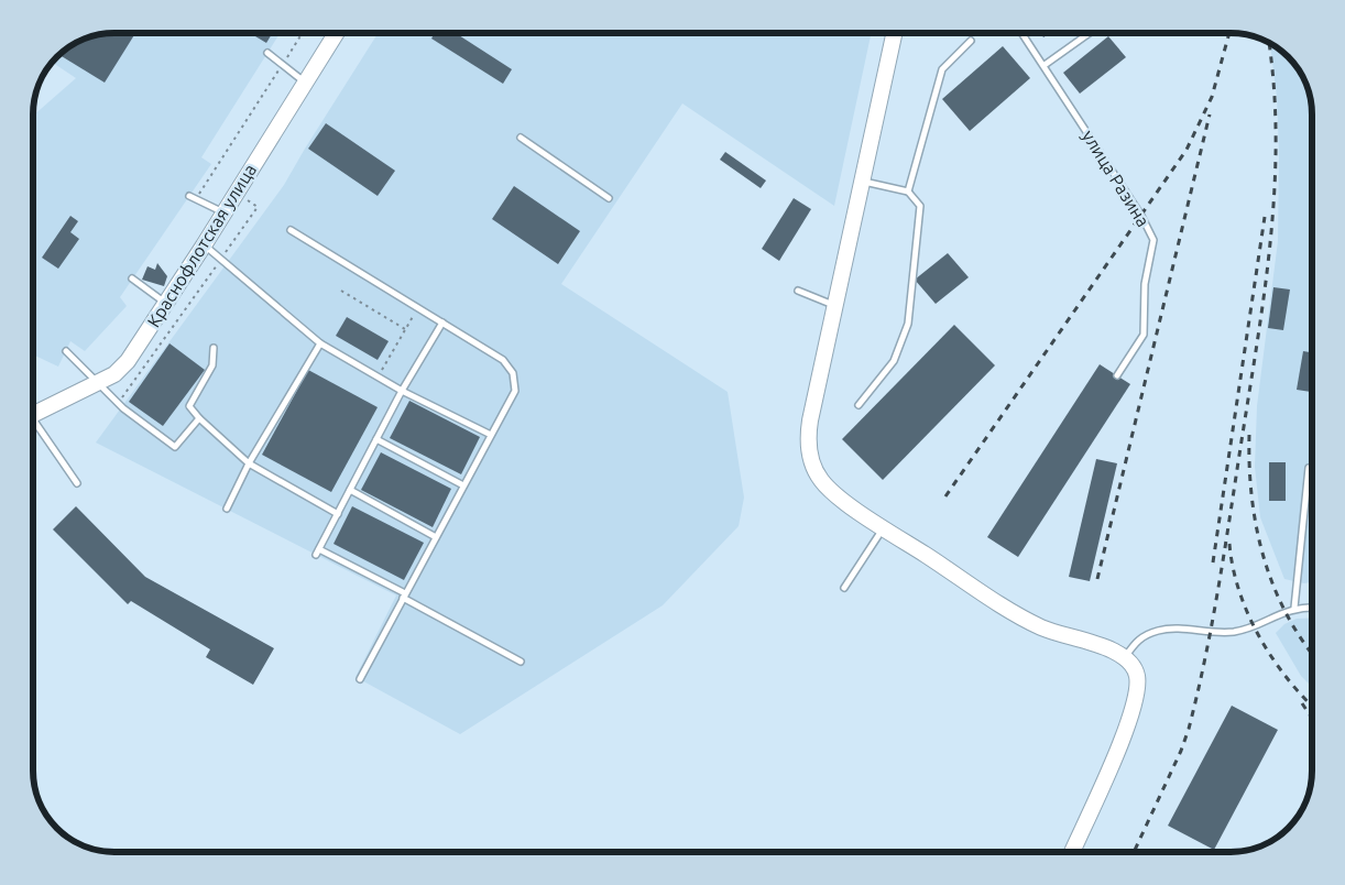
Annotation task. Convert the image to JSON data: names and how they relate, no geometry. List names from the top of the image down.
{
  "streets": {
    "street": ["Краснофлотская улица"],
    "lane": ["улица Разина"]
  }
}
